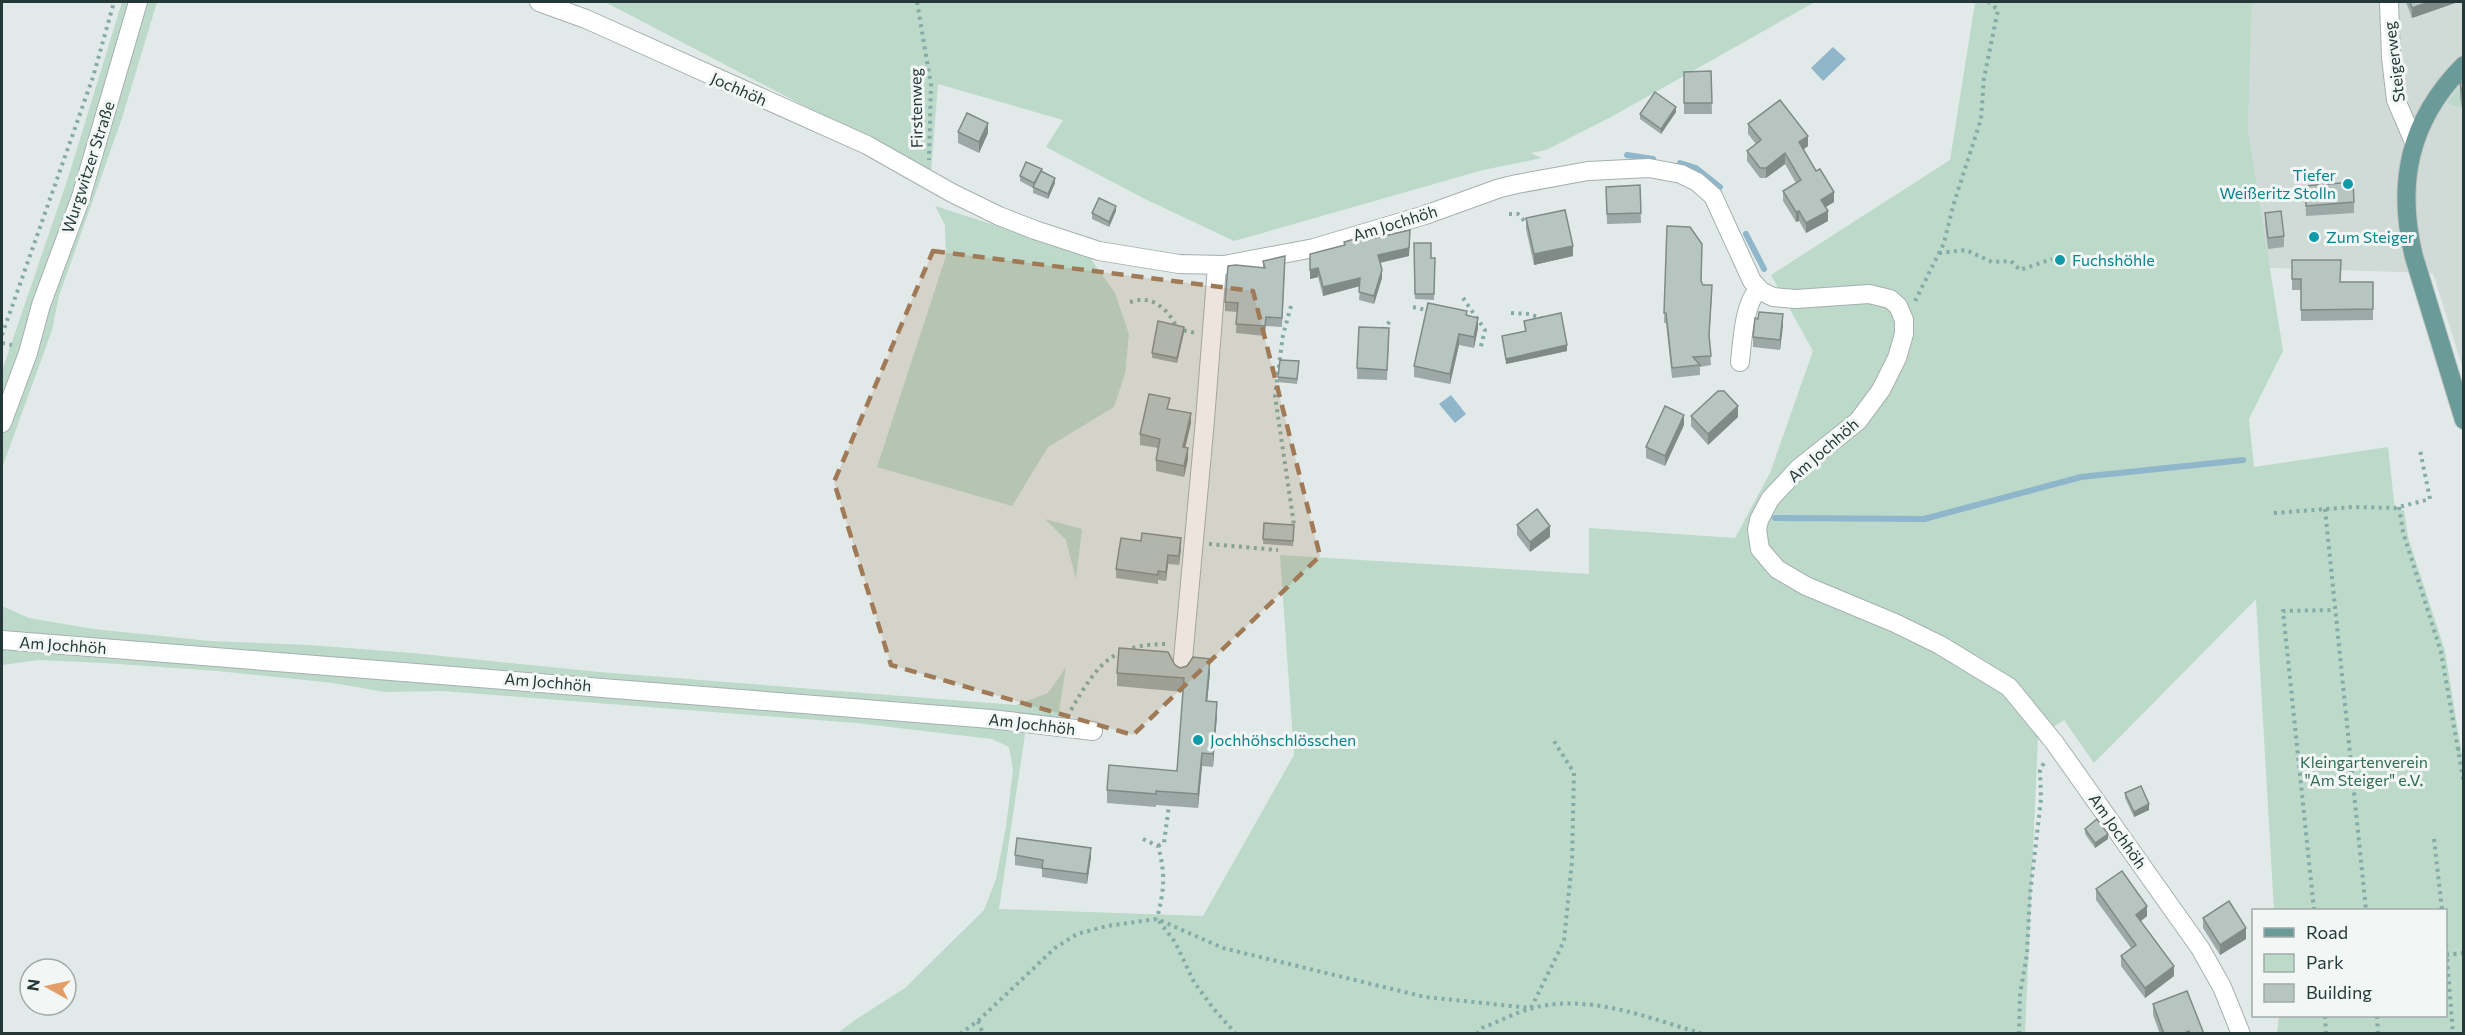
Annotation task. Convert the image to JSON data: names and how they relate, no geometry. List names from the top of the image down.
{
  "streets": {
    "street": [
      "Steigerweg",
      "Jochhöh",
      "Wurgwitzer Straße",
      "Am Jochhöh"
    ],
    "path": ["Firstenweg"]
  },
  "crossings": [
    ["Jochhöh", "Firstenweg"],
    ["Jochhöh", "Am Jochhöh"],
    ["Firstenweg", "Am Jochhöh"]
  ],
  "parks": ["Kleingartenverein \"Am Steiger\" e.V."],
  "places": [
    "Tiefer Weißeritz Stolln",
    "Zum Steiger",
    "Fuchshöhle",
    "Jochhöhschlösschen"
  ],
  "legend": ["Road", "Park", "Building"],
  "north": "left"
}
